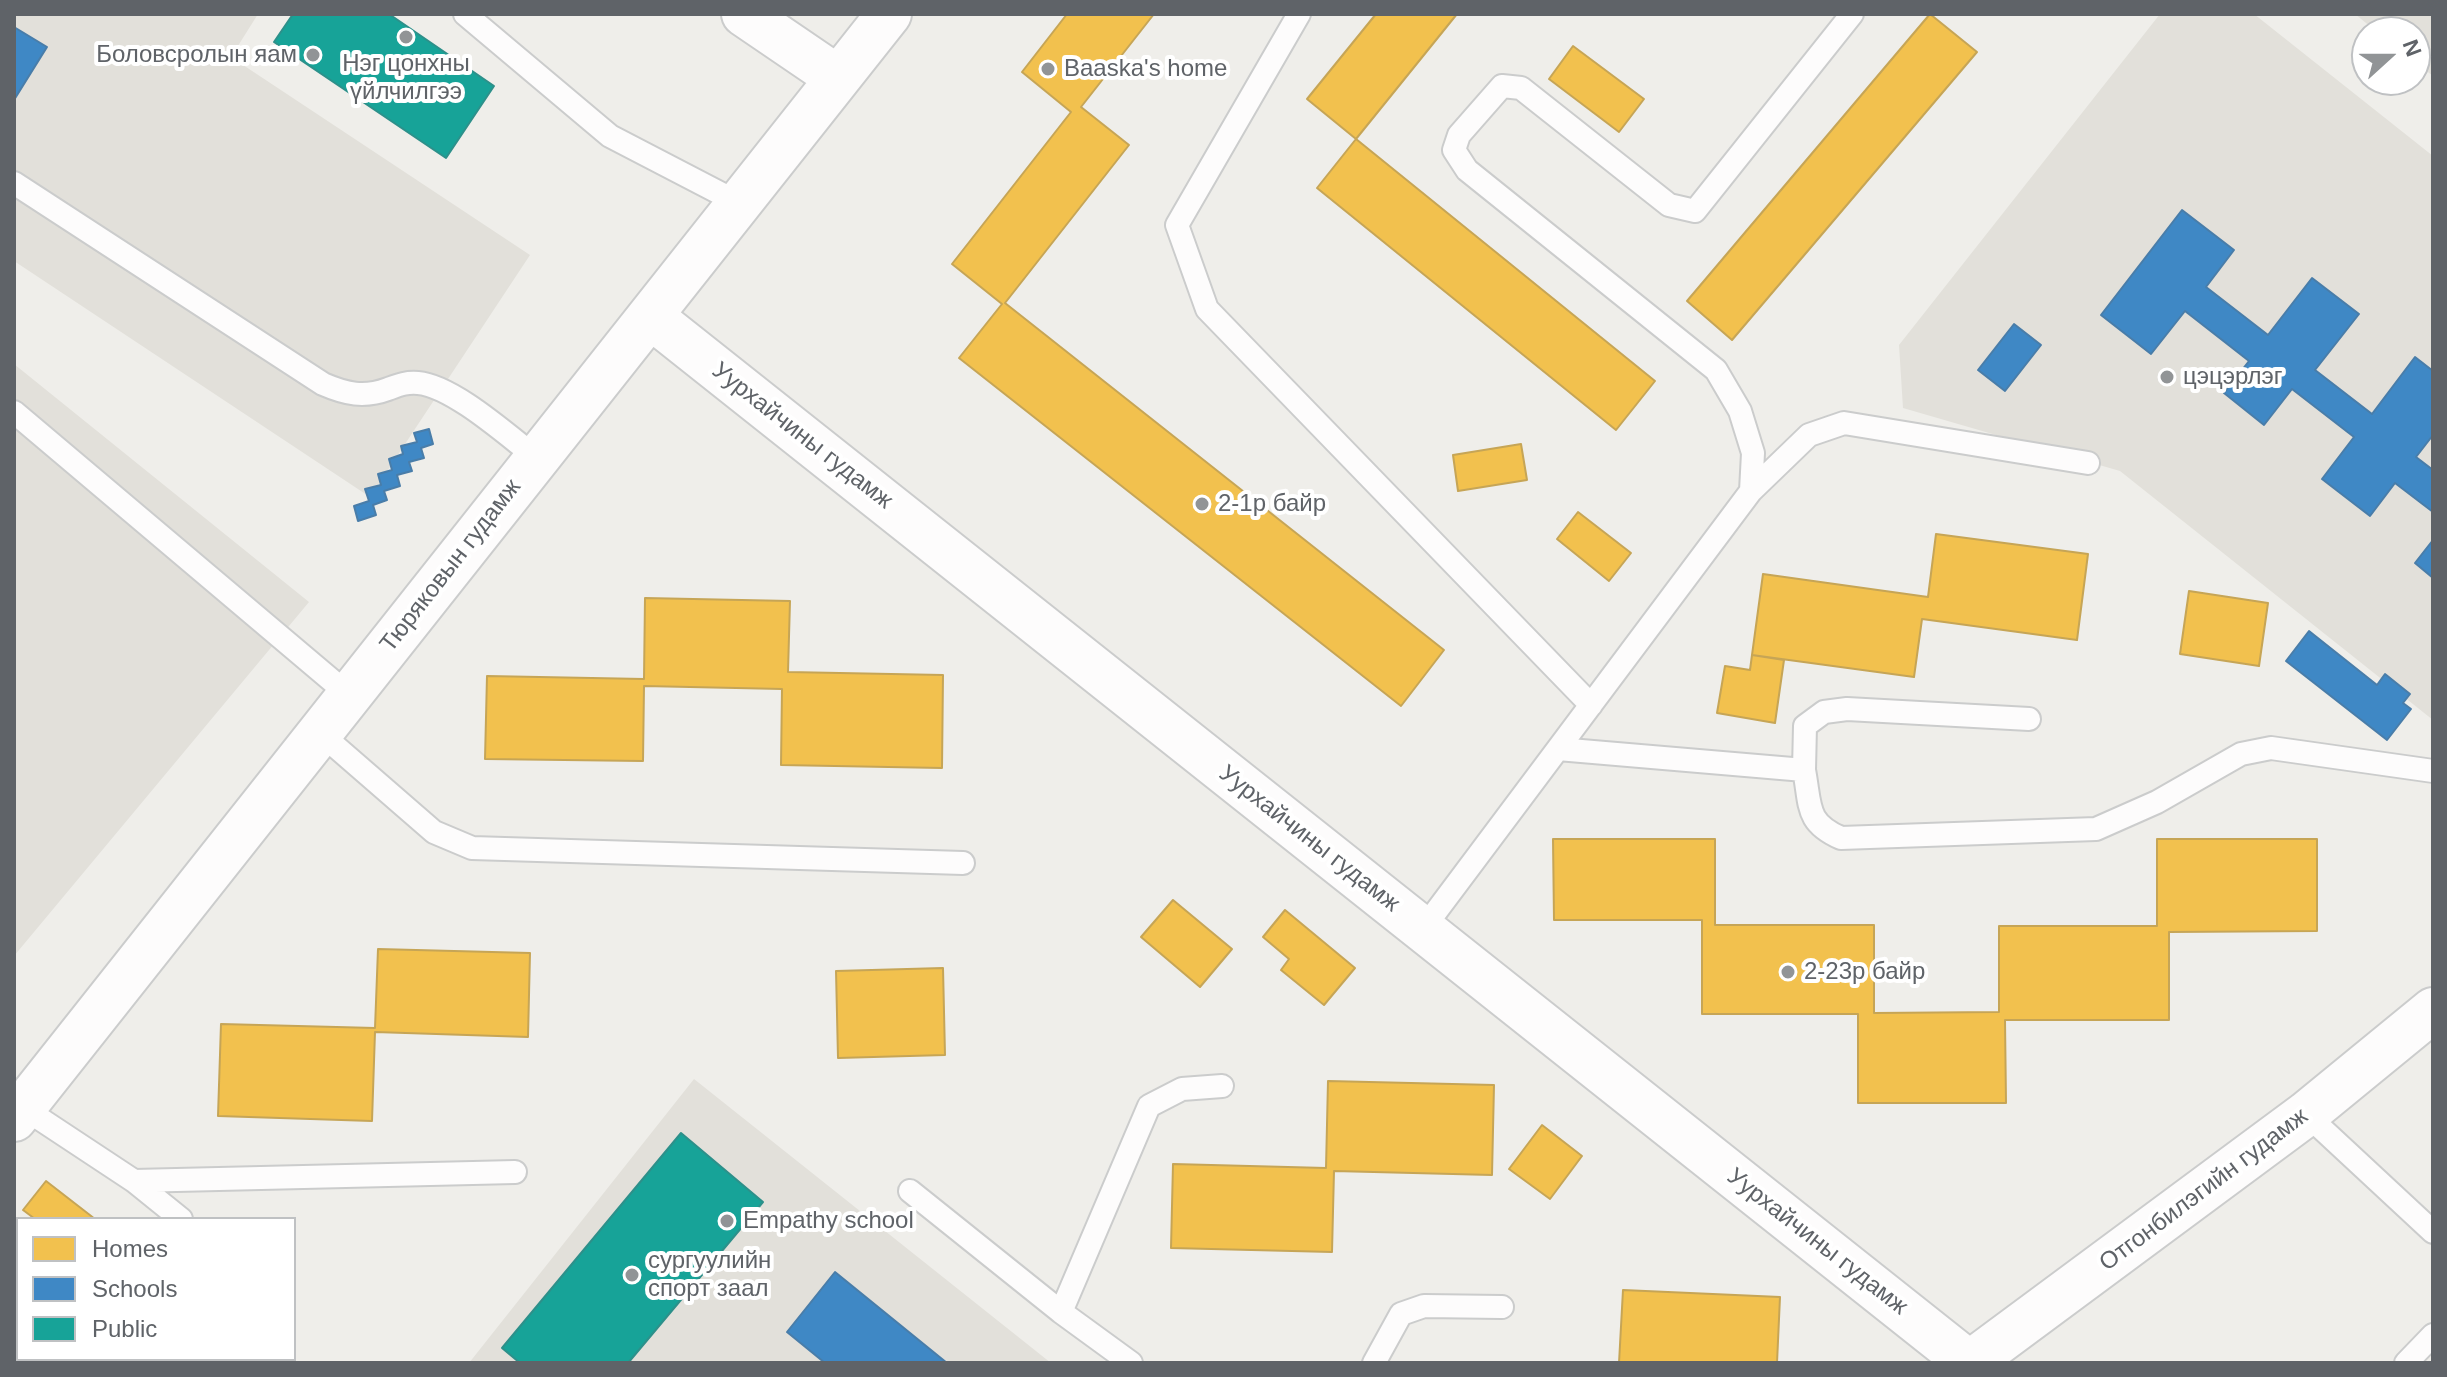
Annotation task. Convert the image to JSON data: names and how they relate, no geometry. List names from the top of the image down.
{
  "streets": {
    "street": ["Уурхайчины гудамж", "Тюряковын гудамж", "Отгонбилэгийн гудамж"]
  },
  "crossings": [
    ["Уурхайчины гудамж", "Тюряковын гудамж"],
    ["Уурхайчины гудамж", "Отгонбилэгийн гудамж"]
  ],
  "places": [
    "Нэг цонхны үйлчилгээ",
    "Боловсролын яам",
    "Baaska's home",
    "цэцэрлэг",
    "2-1р байр",
    "2-23р байр",
    "Empathy school",
    "сургуулийн спорт заал"
  ],
  "legend": ["Homes", "Schools", "Public"],
  "north": "right"
}
